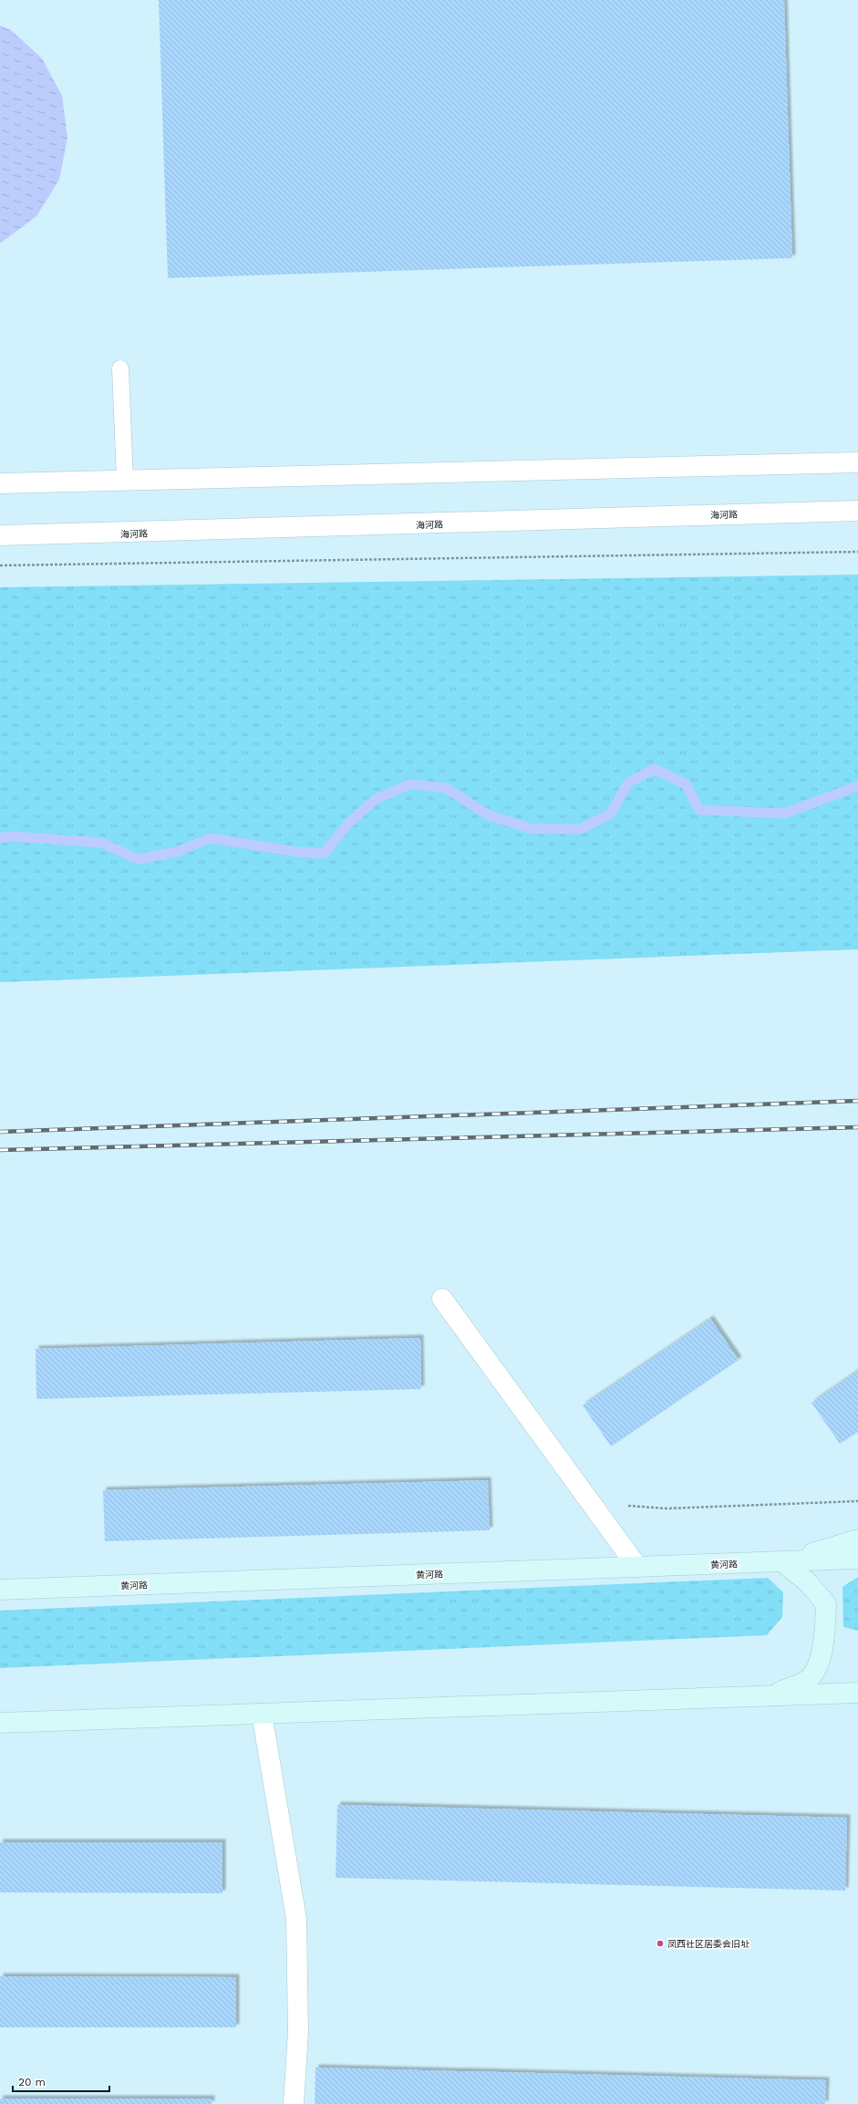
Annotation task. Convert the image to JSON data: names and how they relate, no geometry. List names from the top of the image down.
{
  "streets": {
    "main road": ["黄河路"],
    "street": ["海河路"]
  },
  "places": ["凤西社区居委会旧址"],
  "scale_bar": "20 m"
}
